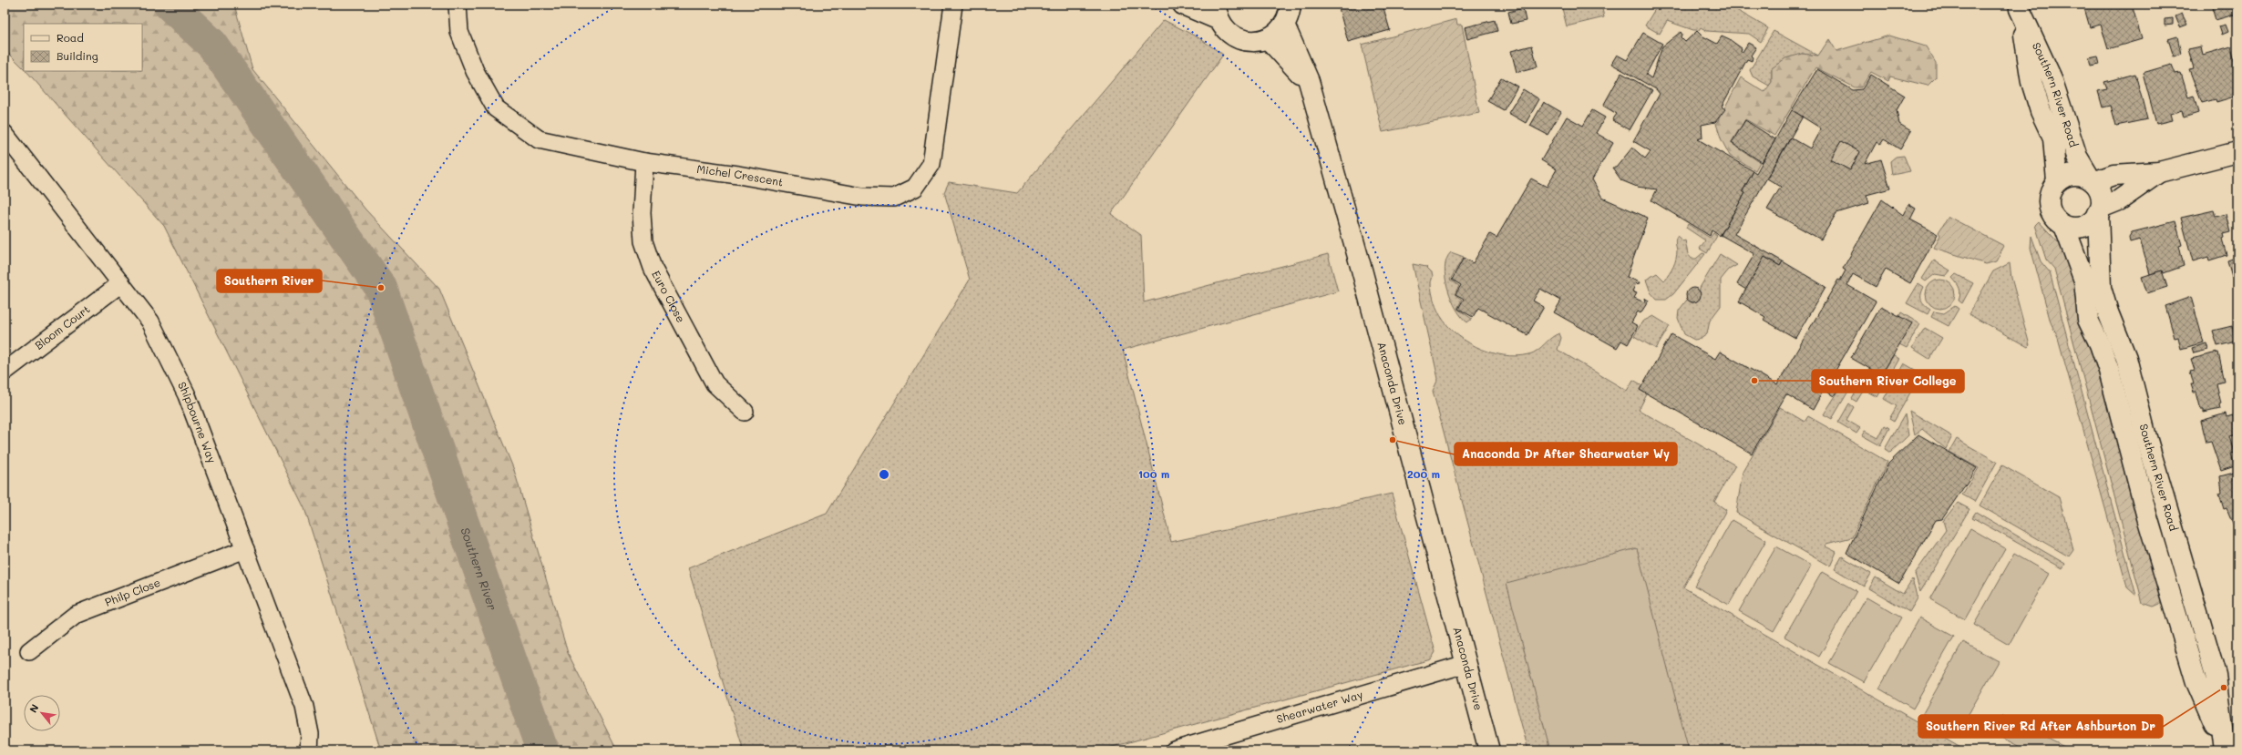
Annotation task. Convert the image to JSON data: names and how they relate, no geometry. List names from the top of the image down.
{
  "streets": {
    "main road": ["Southern River Road", "Anaconda Drive"],
    "street": [
      "Michel Crescent",
      "Euro Close",
      "Bloom Court",
      "Shipbourne Way",
      "Philp Close",
      "Shearwater Way"
    ]
  },
  "crossings": [
    ["Michel Crescent", "Euro Close"],
    ["Bloom Court", "Shipbourne Way"],
    ["Anaconda Drive", "Shearwater Way"],
    ["Shipbourne Way", "Philp Close"]
  ],
  "water": ["Southern River"],
  "places": [
    "Southern River",
    "Southern River College",
    "Anaconda Dr After Shearwater Wy",
    "Southern River Rd After Ashburton Dr"
  ],
  "legend": ["Road", "Building"],
  "north": "top left",
  "rings": ["100 m", "200 m"]
}
